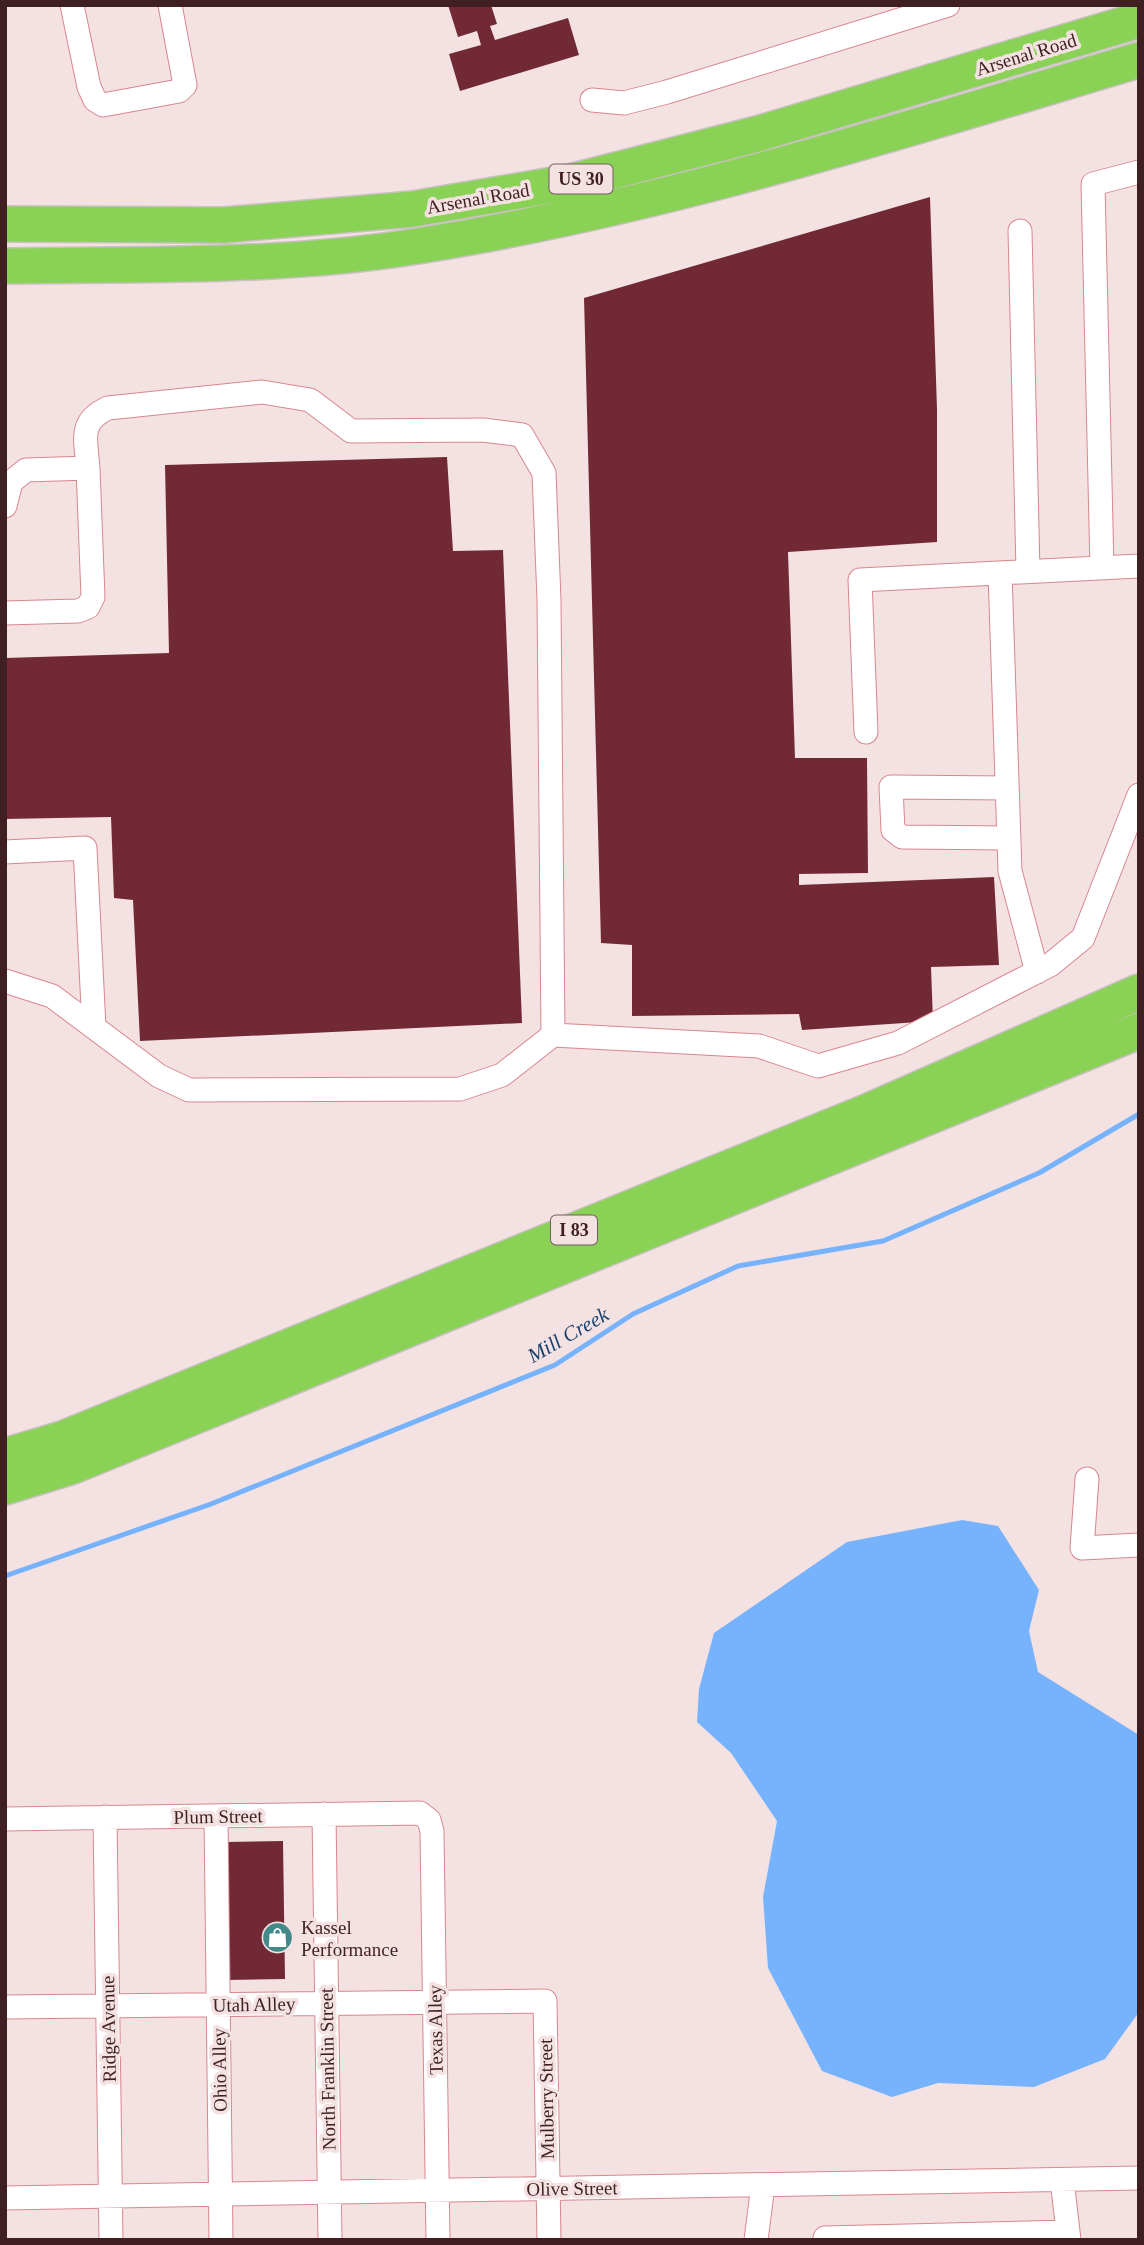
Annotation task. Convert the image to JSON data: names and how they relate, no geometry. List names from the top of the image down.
{
  "streets": {
    "highway": ["Arsenal Road", "US 30", "I 83"],
    "street": [
      "Plum Street",
      "Utah Alley",
      "Ridge Avenue",
      "Texas Alley",
      "North Franklin Street",
      "Ohio Alley",
      "Mulberry Street",
      "Olive Street"
    ]
  },
  "crossings": [
    ["Plum Street", "Ridge Avenue"],
    ["Plum Street", "Texas Alley"],
    ["Plum Street", "North Franklin Street"],
    ["Plum Street", "Ohio Alley"],
    ["Utah Alley", "Ridge Avenue"],
    ["Utah Alley", "Texas Alley"],
    ["Utah Alley", "North Franklin Street"],
    ["Utah Alley", "Ohio Alley"],
    ["Utah Alley", "Mulberry Street"],
    ["Ridge Avenue", "Olive Street"],
    ["Texas Alley", "Olive Street"],
    ["North Franklin Street", "Olive Street"],
    ["Ohio Alley", "Olive Street"],
    ["Mulberry Street", "Olive Street"]
  ],
  "water": ["Mill Creek"],
  "places": {
    "shop": ["Kassel Performance"]
  }
}
